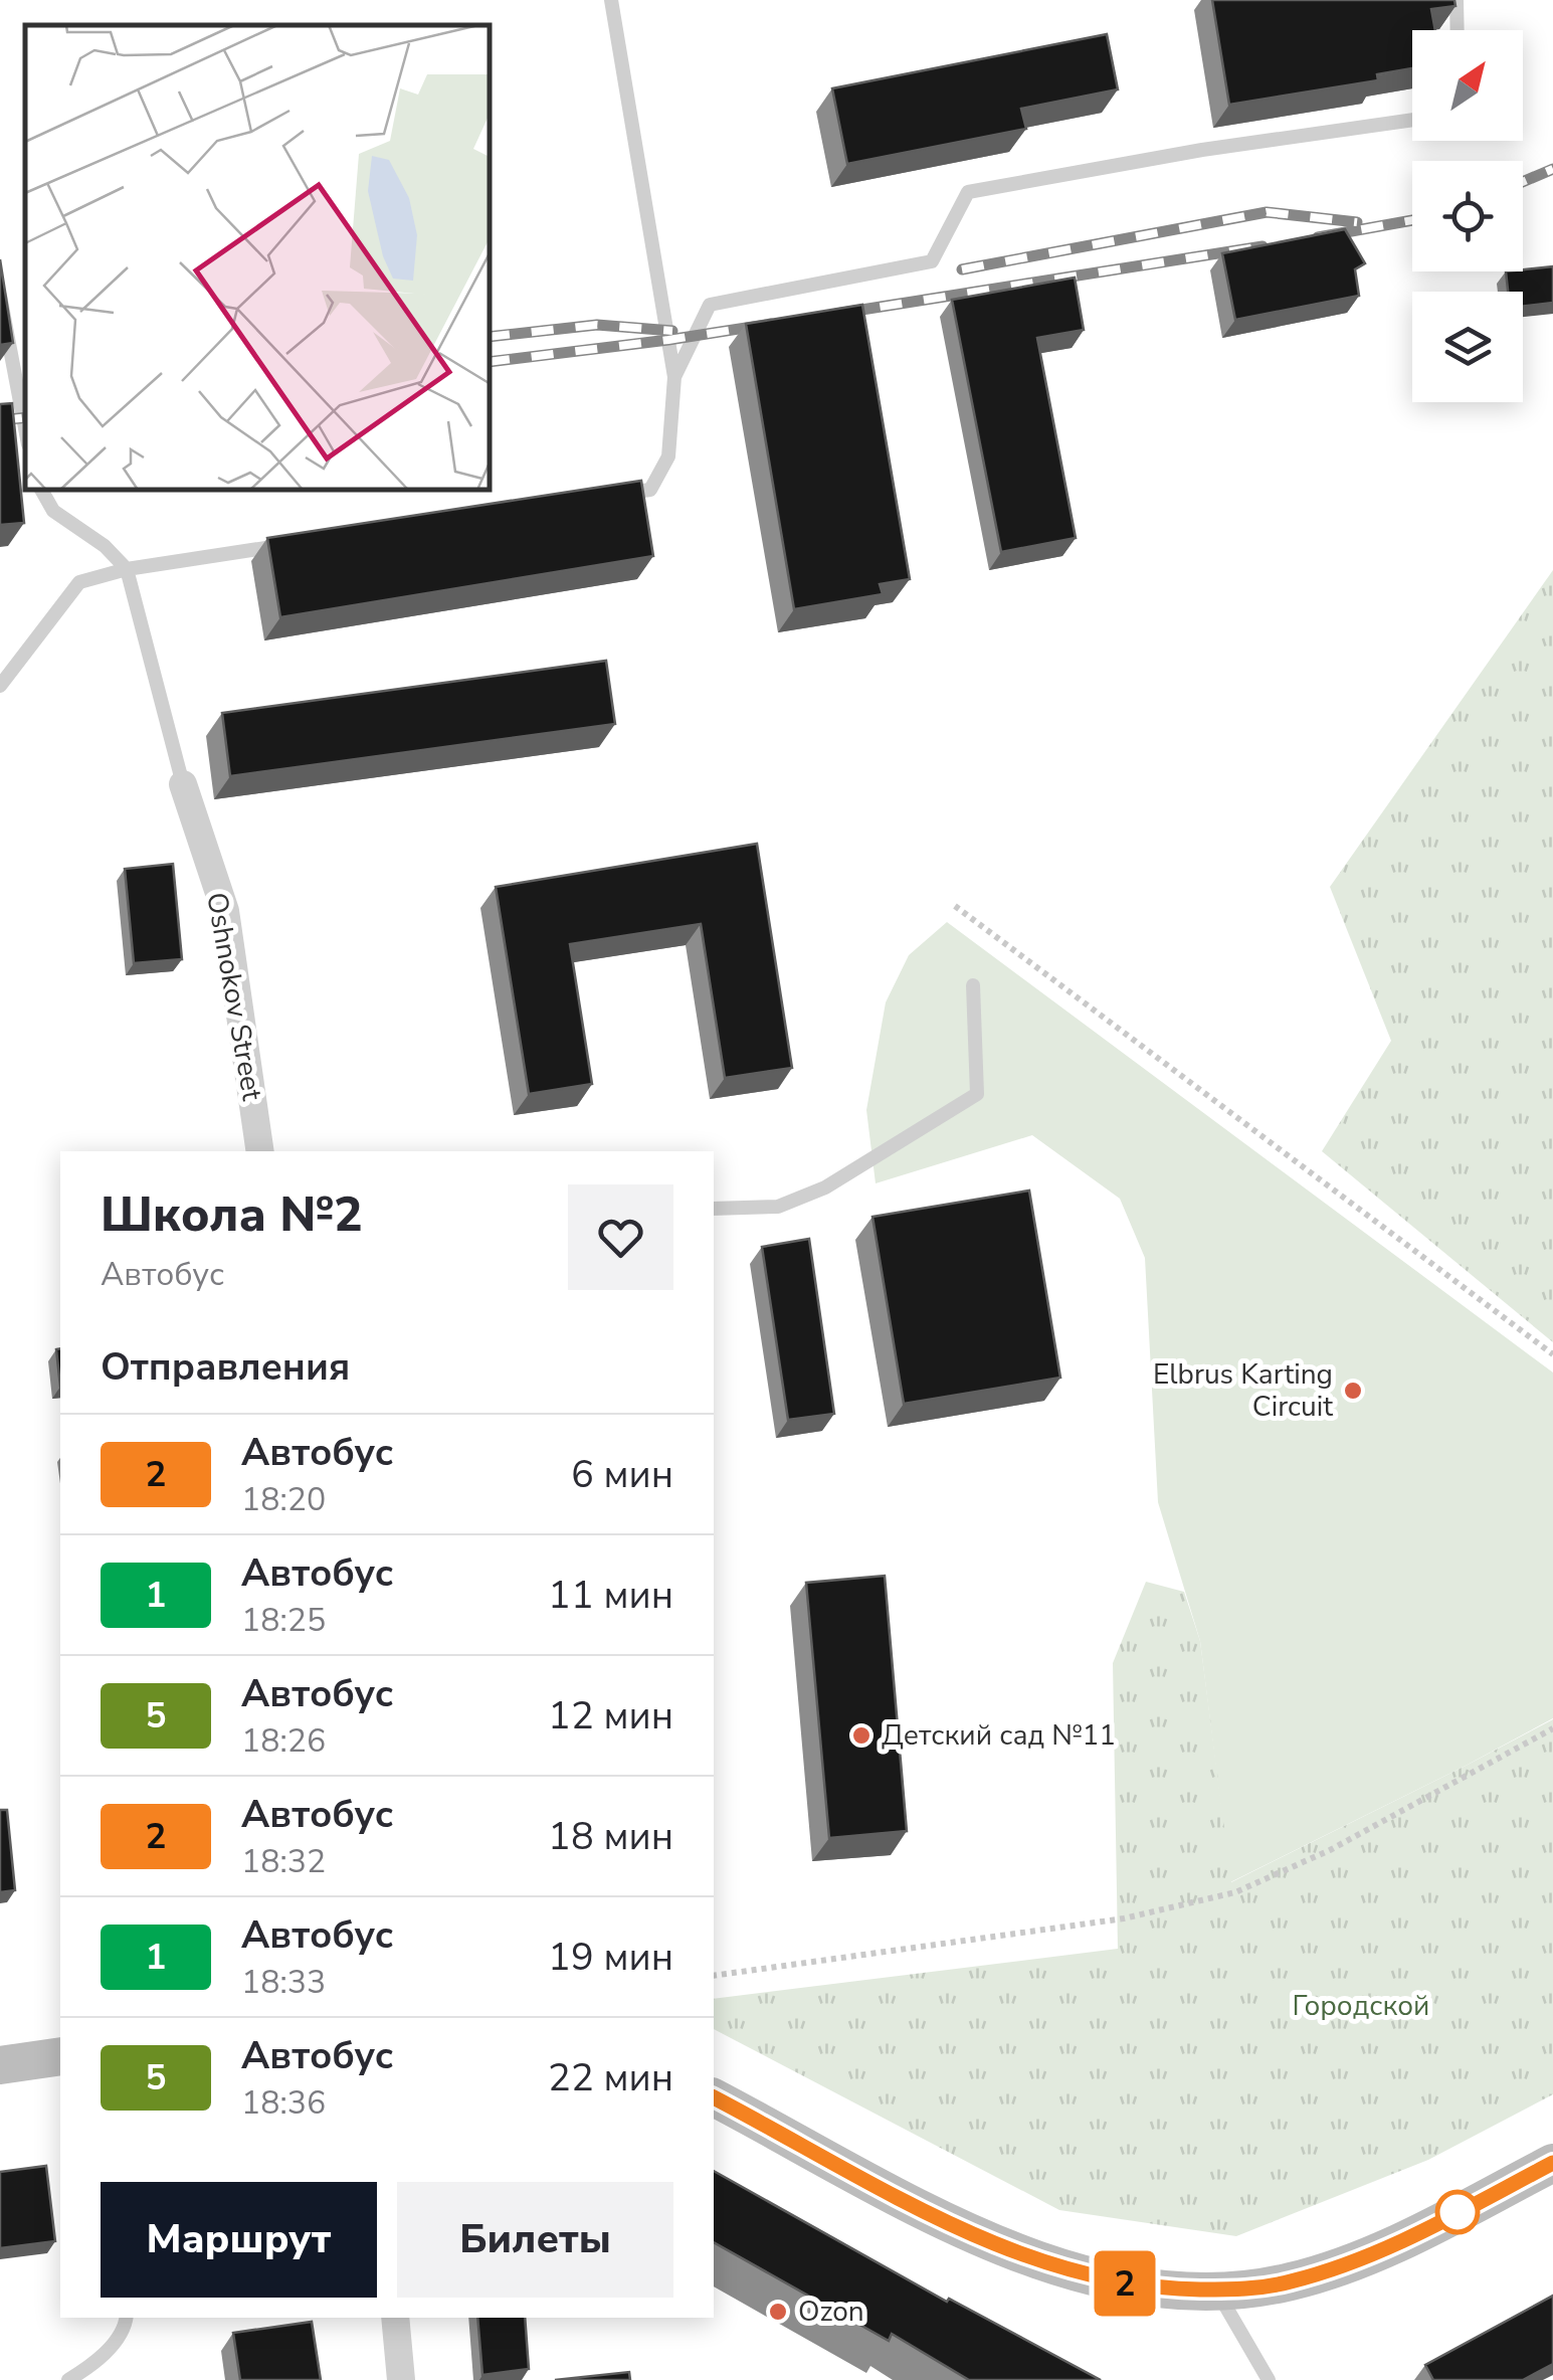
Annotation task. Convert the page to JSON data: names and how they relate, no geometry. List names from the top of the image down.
{
  "streets": {
    "street": ["Oshnokov Street"]
  },
  "parks": ["Городской"],
  "places": ["Elbrus Karting Circuit", "Детский сад №11", "Ozon"],
  "lines": ["bus line 2"],
  "north": "top right",
  "page": {
    "on_map": "2",
    "heading": [
      ["Школа №2", "Автобус"],
      "Отправления"
    ],
    "list": [
      {
        "mark": "2",
        "name": "Автобус",
        "note": "18:20",
        "value": "6 мин"
      },
      {
        "mark": "1",
        "name": "Автобус",
        "note": "18:25",
        "value": "11 мин"
      },
      {
        "mark": "5",
        "name": "Автобус",
        "note": "18:26",
        "value": "12 мин"
      },
      {
        "mark": "2",
        "name": "Автобус",
        "note": "18:32",
        "value": "18 мин"
      },
      {
        "mark": "1",
        "name": "Автобус",
        "note": "18:33",
        "value": "19 мин"
      },
      {
        "mark": "5",
        "name": "Автобус",
        "note": "18:36",
        "value": "22 мин"
      }
    ],
    "buttons": ["Маршрут", "Билеты"]
  }
}
